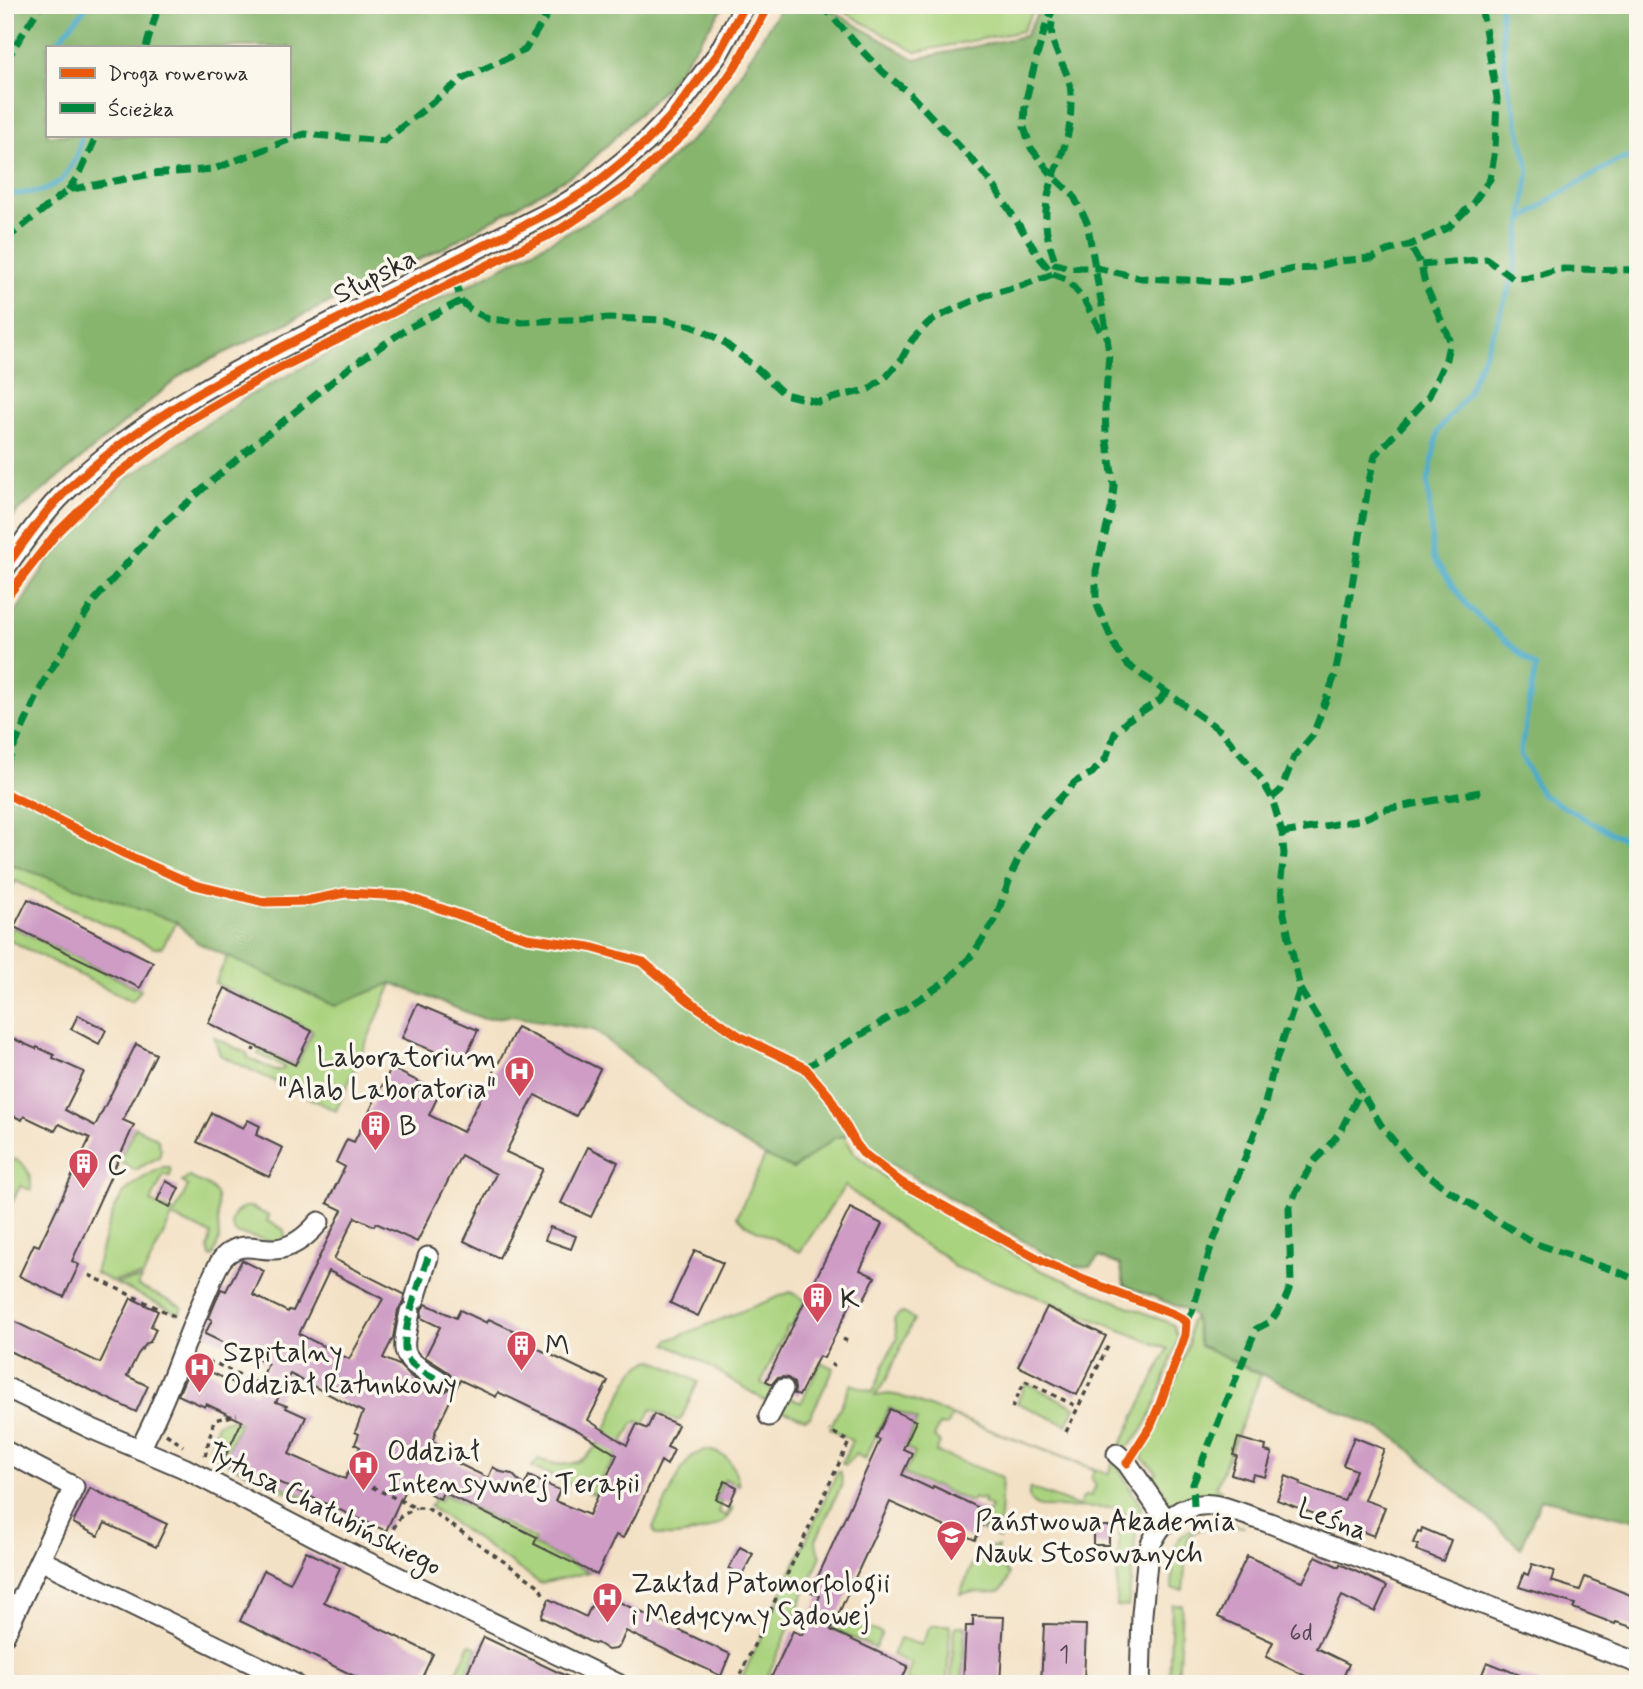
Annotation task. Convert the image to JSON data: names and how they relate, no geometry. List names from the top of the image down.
{
  "streets": {
    "street": ["Słupska", "Tytusa Chałubińskiego", "Leśna"]
  },
  "places": {
    "hospital": [
      "Laboratorium \"Alab Laboratoria\"",
      "Szpitalny Oddział Ratunkowy",
      "Oddział Intensywnej Terapii",
      "Zakład Patomorfologii i Medycyny Sądowej"
    ],
    "building": [
      "B",
      "C",
      "K",
      "M"
    ],
    "school or university": ["Państwowa Akademia Nauk Stosowanych"]
  },
  "house_numbers": ["6d", "1"],
  "legend": ["Droga rowerowa", "Ścieżka"]
}
